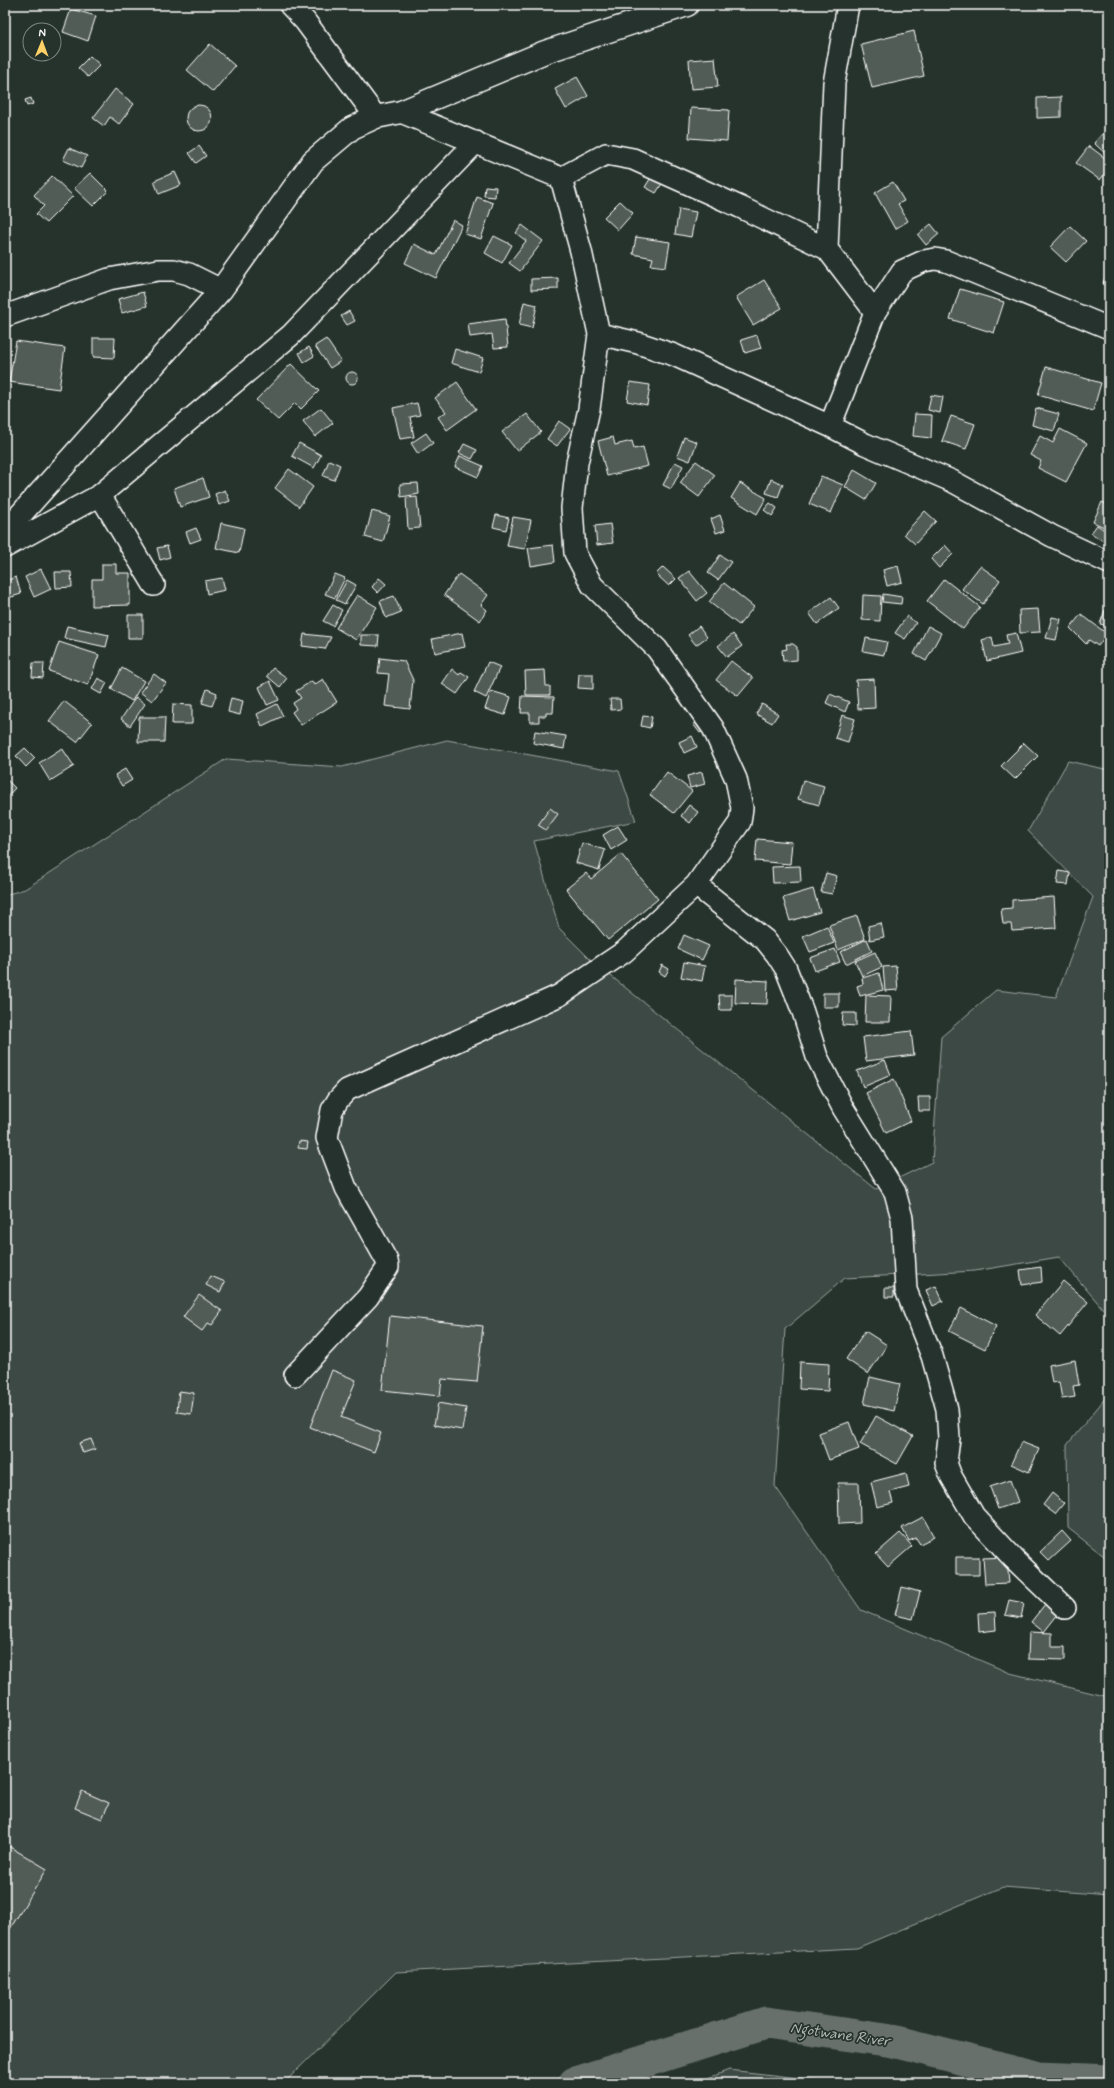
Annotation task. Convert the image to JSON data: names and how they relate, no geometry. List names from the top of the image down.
{
  "water": ["Ngotwane River"],
  "north": "top"
}
